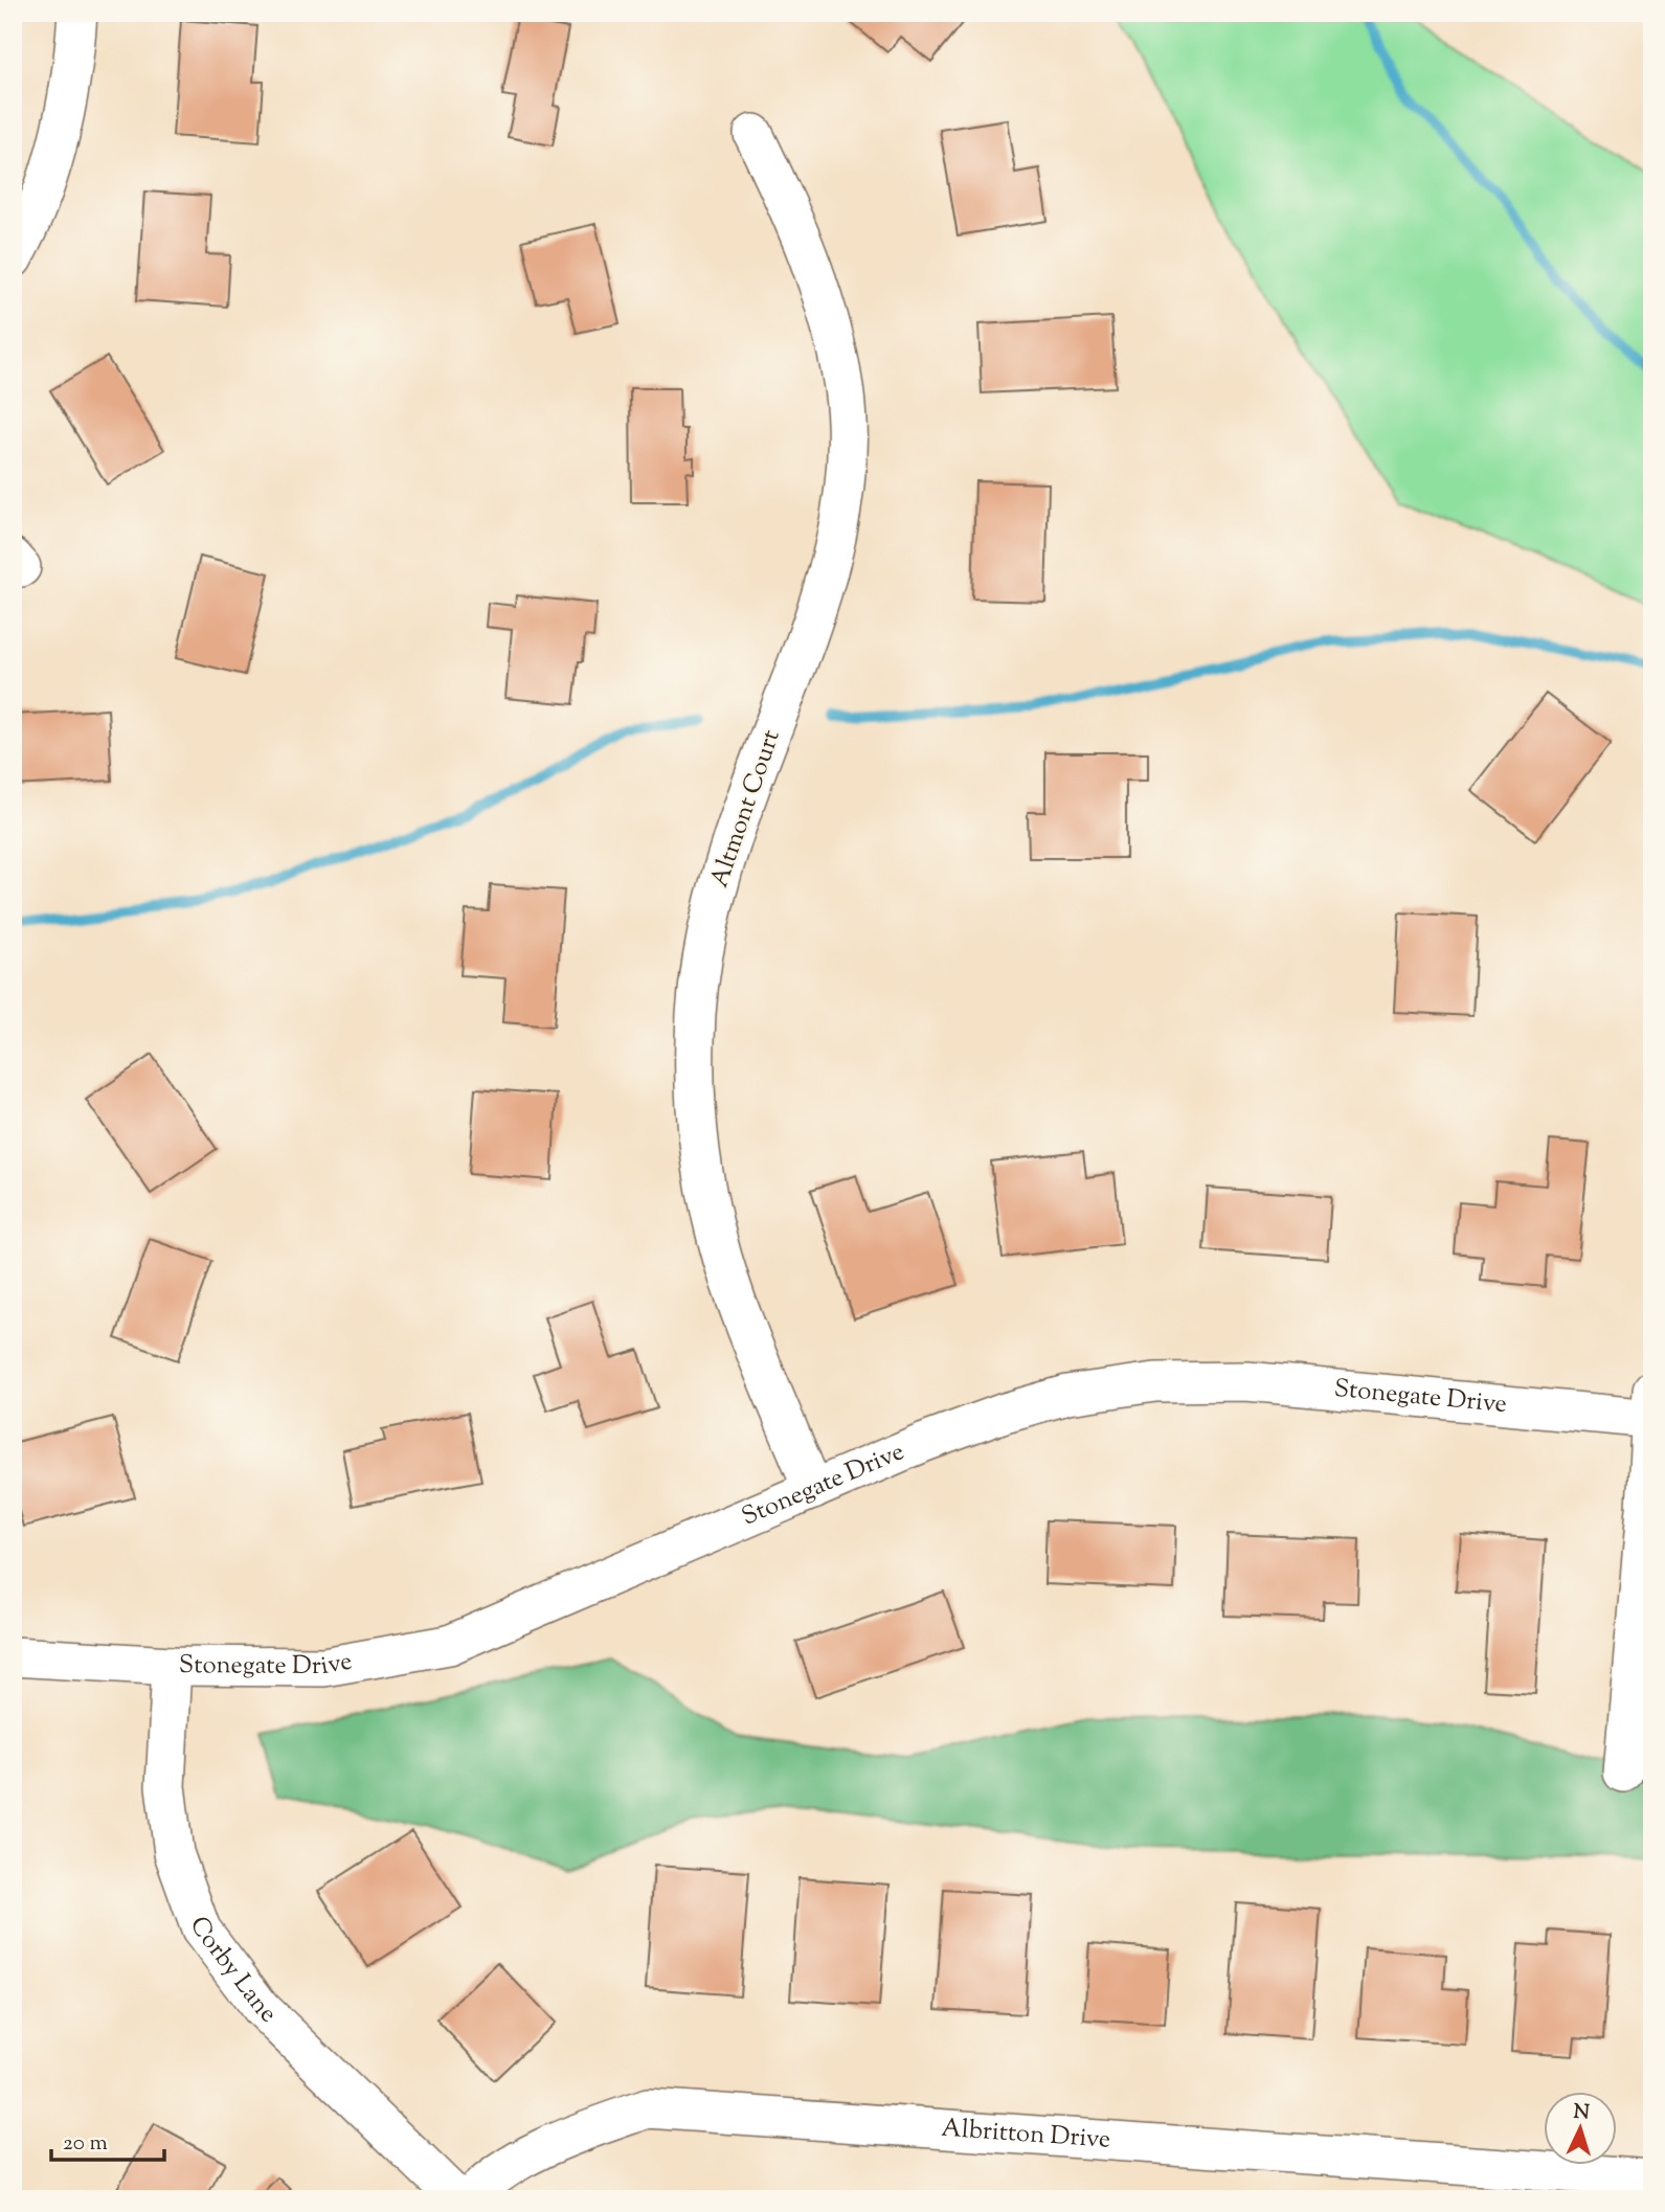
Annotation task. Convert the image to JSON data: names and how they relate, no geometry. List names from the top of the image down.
{
  "streets": {
    "street": [
      "Altmont Court",
      "Stonegate Drive",
      "Corby Lane",
      "Albritton Drive"
    ]
  },
  "crossings": [
    ["Altmont Court", "Stonegate Drive"],
    ["Stonegate Drive", "Corby Lane"]
  ],
  "scale_bar": "20 m",
  "north": "top"
}
